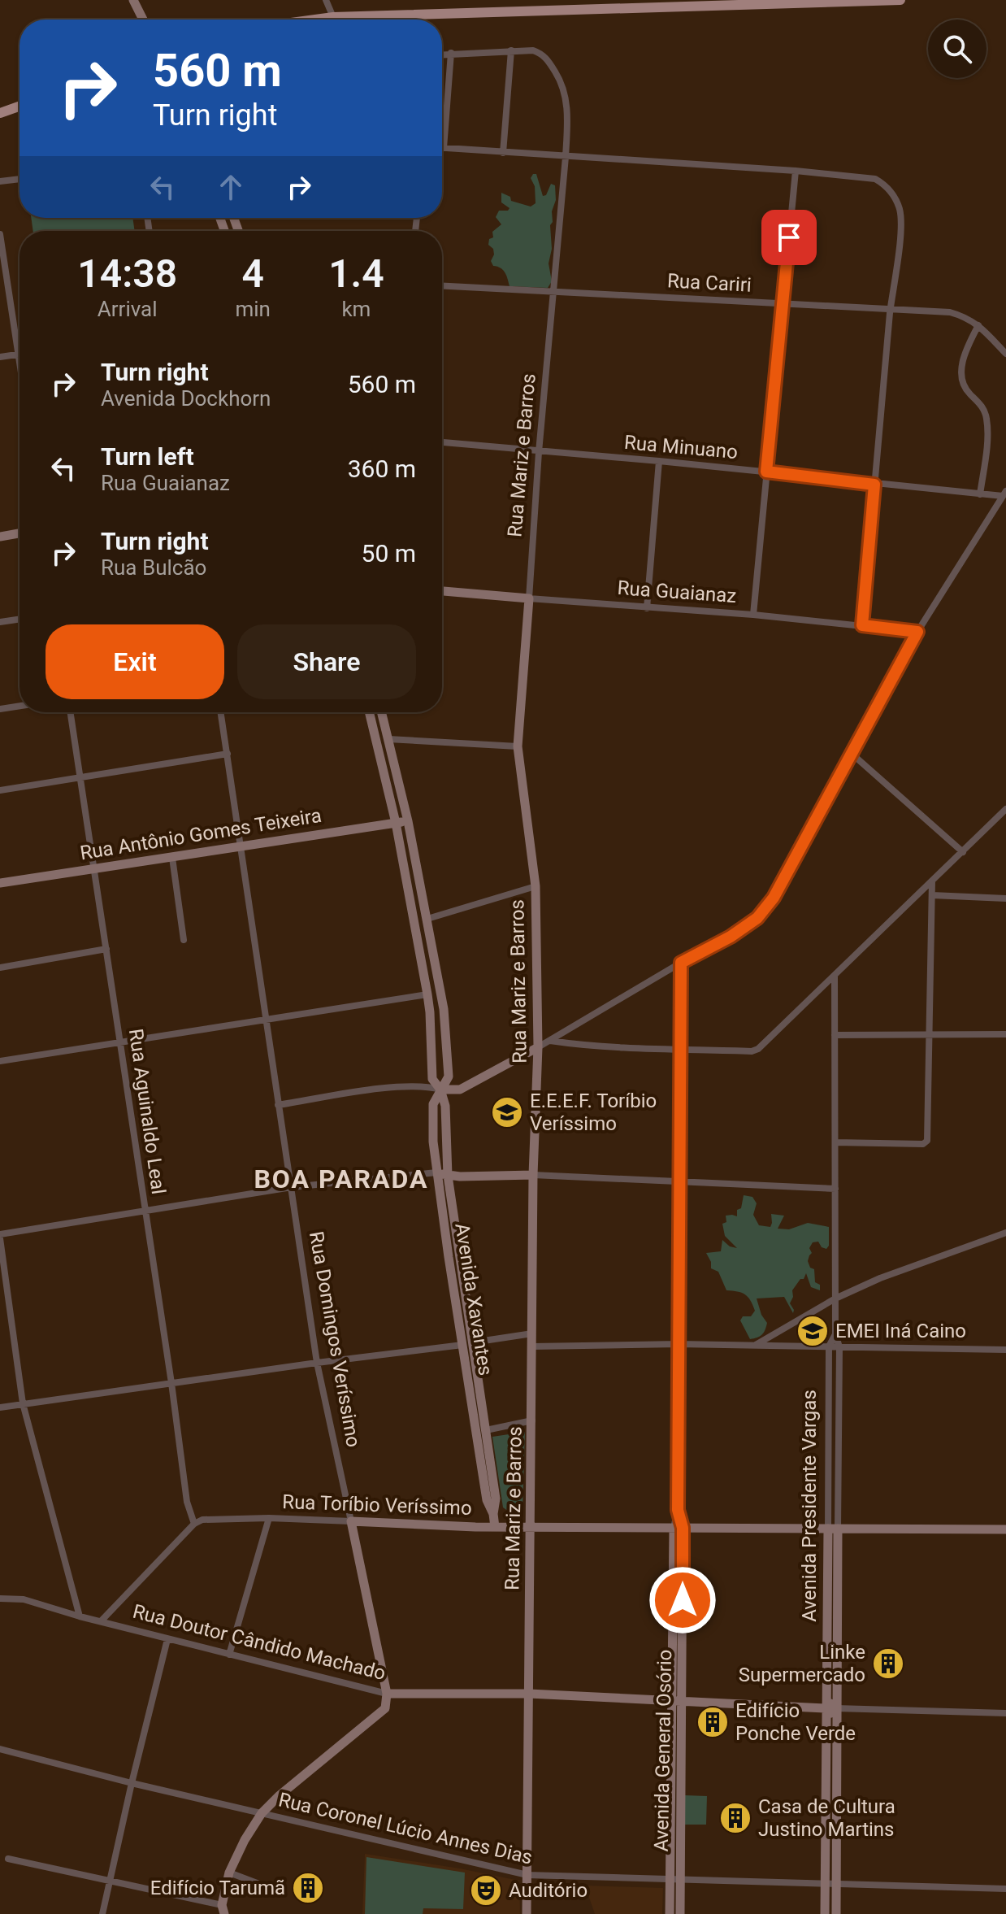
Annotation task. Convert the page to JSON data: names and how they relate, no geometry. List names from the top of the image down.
{
  "streets": {
    "street": [
      "Rua Cariri",
      "Rua Minuano",
      "Rua Mariz e Barros",
      "Rua Guaianaz",
      "Rua Antônio Gomes Teixeira",
      "Rua Aguinaldo Leal",
      "Avenida Xavantes",
      "Rua Domingos Veríssimo",
      "Rua Toríbio Veríssimo",
      "Avenida Presidente Vargas",
      "Rua Doutor Cândido Machado",
      "Avenida General Osório",
      "Rua Coronel Lúcio Annes Dias"
    ]
  },
  "crossings": [
    ["Rua Cariri", "Rua Mariz e Barros"],
    ["Rua Minuano", "Rua Mariz e Barros"],
    ["Rua Mariz e Barros", "Rua Guaianaz"],
    ["Rua Mariz e Barros", "Rua Toríbio Veríssimo"],
    ["Rua Mariz e Barros", "Rua Doutor Cândido Machado"],
    ["Rua Mariz e Barros", "Rua Coronel Lúcio Annes Dias"],
    ["Rua Antônio Gomes Teixeira", "Rua Aguinaldo Leal"],
    ["Rua Antônio Gomes Teixeira", "Avenida Xavantes"],
    ["Rua Antônio Gomes Teixeira", "Rua Domingos Veríssimo"],
    ["Rua Aguinaldo Leal", "Rua Toríbio Veríssimo"],
    ["Avenida Xavantes", "Rua Toríbio Veríssimo"],
    ["Rua Domingos Veríssimo", "Rua Toríbio Veríssimo"],
    ["Rua Domingos Veríssimo", "Rua Doutor Cândido Machado"],
    ["Rua Toríbio Veríssimo", "Avenida Presidente Vargas"],
    ["Rua Toríbio Veríssimo", "Avenida General Osório"],
    ["Avenida Presidente Vargas", "Rua Doutor Cândido Machado"],
    ["Avenida Presidente Vargas", "Rua Coronel Lúcio Annes Dias"],
    ["Rua Doutor Cândido Machado", "Avenida General Osório"],
    ["Avenida General Osório", "Rua Coronel Lúcio Annes Dias"]
  ],
  "districts": ["BOA PARADA"],
  "places": {
    "school or university": ["E.E.E.F. Toríbio Veríssimo", "EMEI Iná Caino"],
    "building": [
      "Linke Supermercado",
      "Edifício Ponche Verde",
      "Casa de Cultura Justino Martins",
      "Edifício Tarumã"
    ],
    "theatre": ["Auditório"]
  },
  "page": {
    "turn": ["560 m", "Turn right"],
    "eta": [
      "14:38",
      "Arrival",
      "4",
      "min",
      "1.4",
      "km"
    ],
    "list": [
      {
        "name": "Turn right",
        "note": "Avenida Dockhorn",
        "value": "560 m"
      },
      {
        "name": "Turn left",
        "note": "Rua Guaianaz",
        "value": "360 m"
      },
      {
        "name": "Turn right",
        "note": "Rua Bulcão",
        "value": "50 m"
      }
    ],
    "buttons": ["Exit", "Share"]
  }
}
